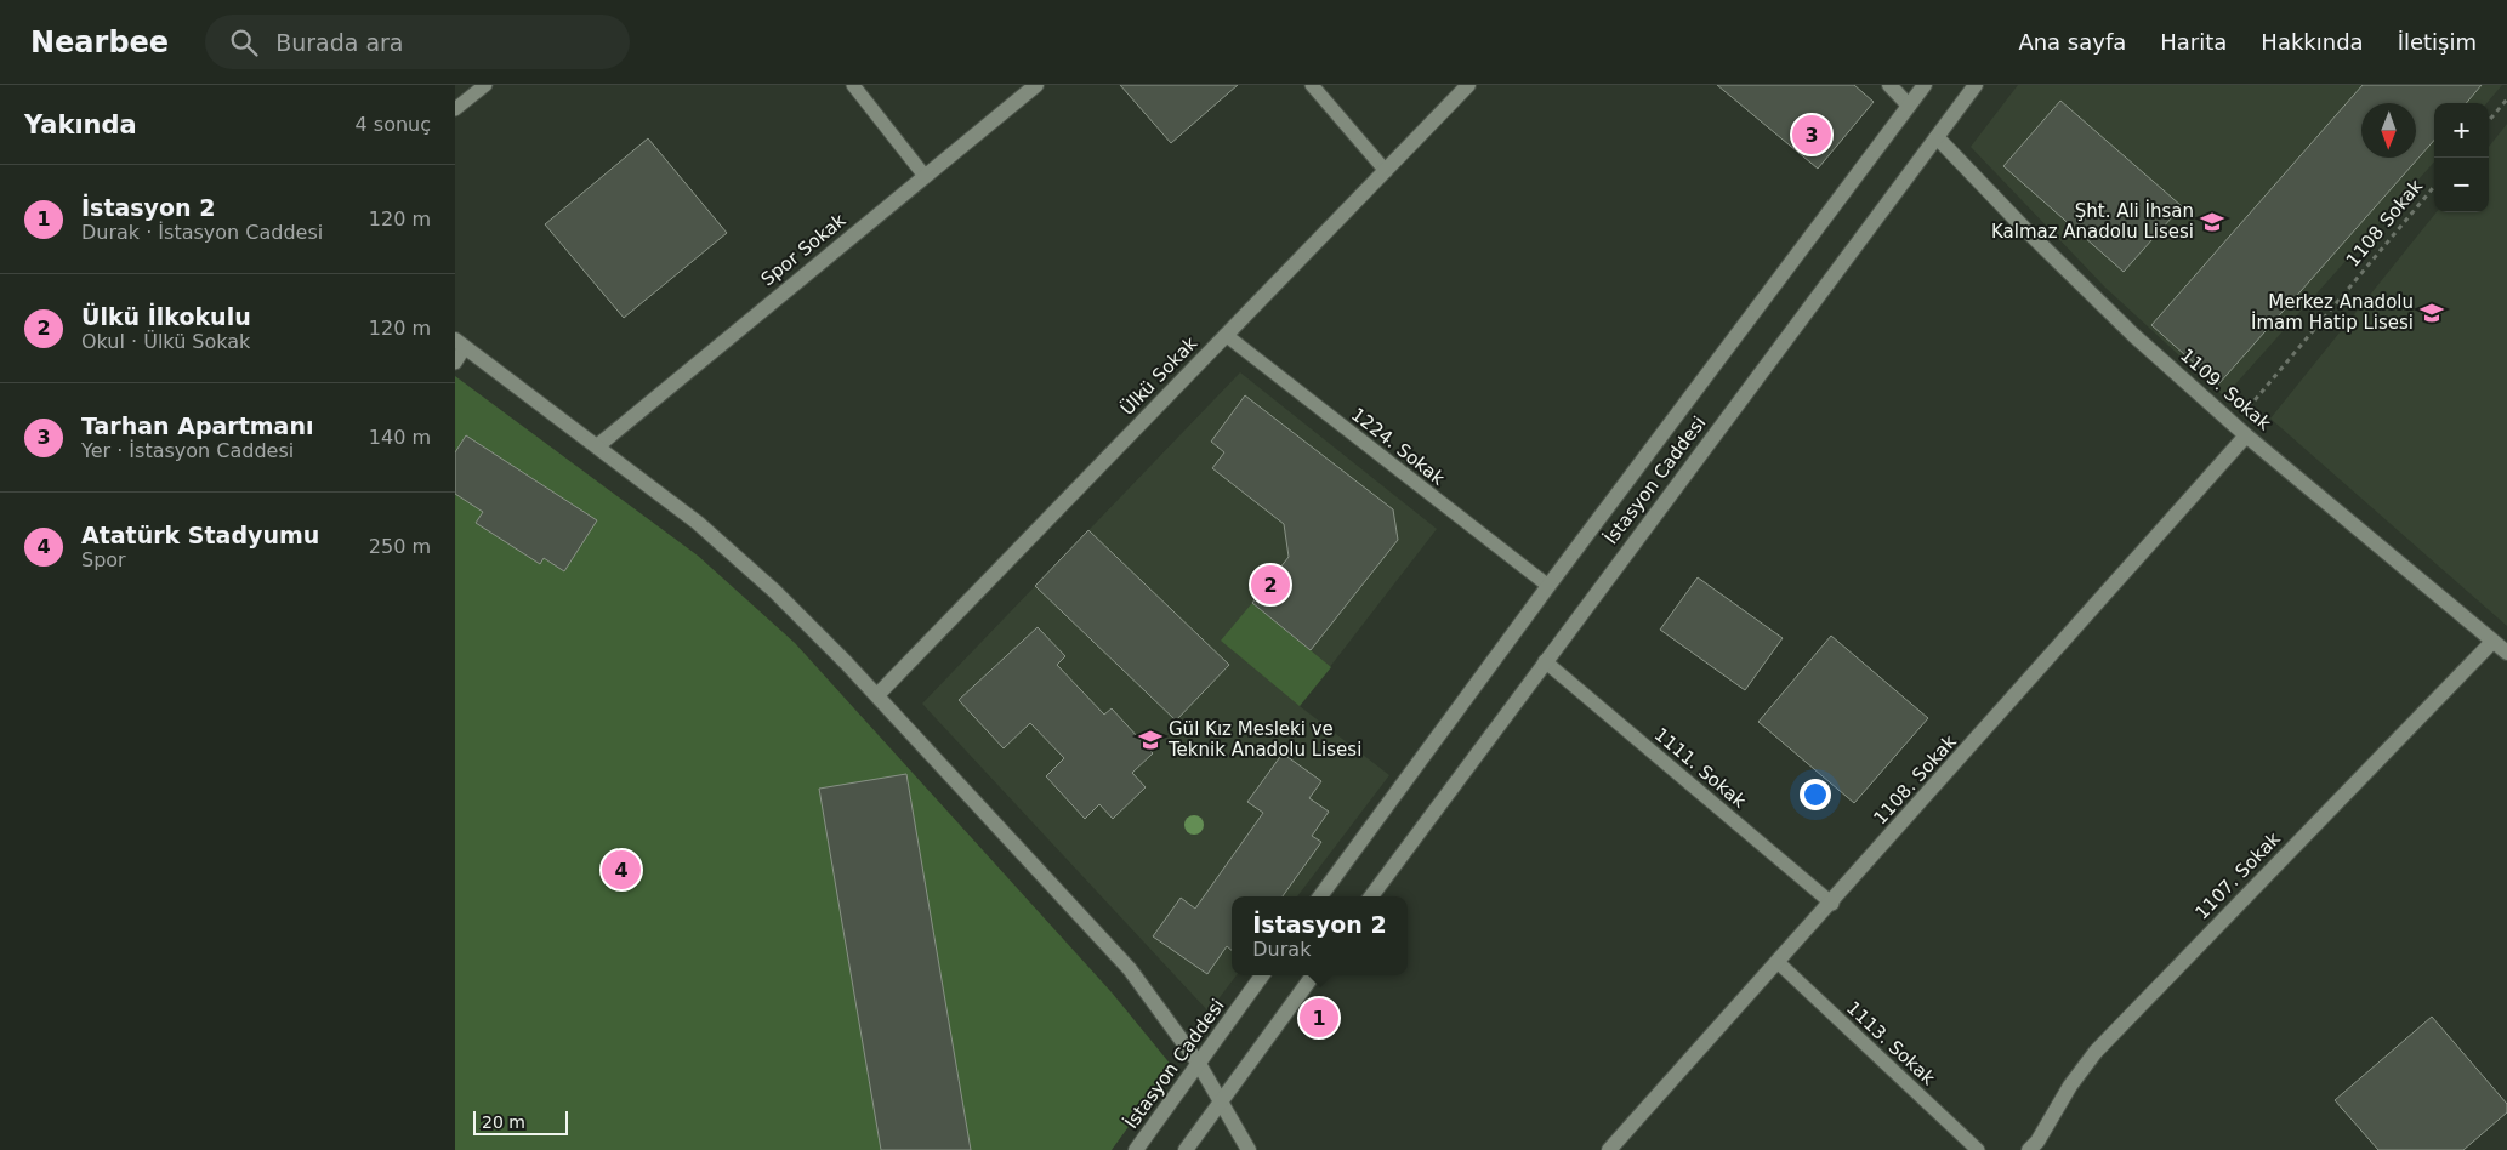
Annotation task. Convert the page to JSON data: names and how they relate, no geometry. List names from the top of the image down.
{
  "streets": {
    "street": [
      "Spor Sokak",
      "Ülkü Sokak",
      "1109. Sokak",
      "İstasyon Caddesi",
      "1108. Sokak",
      "1107. Sokak"
    ],
    "lane": ["1224. Sokak", "1111. Sokak", "1113. Sokak"],
    "path": ["1108 Sokak"]
  },
  "crossings": [
    ["1108 Sokak", "1109. Sokak"],
    ["Ülkü Sokak", "1224. Sokak"],
    ["1109. Sokak", "İstasyon Caddesi"],
    ["1109. Sokak", "1108. Sokak"],
    ["1109. Sokak", "1107. Sokak"],
    ["1224. Sokak", "İstasyon Caddesi"],
    ["İstasyon Caddesi", "1111. Sokak"],
    ["1111. Sokak", "1108. Sokak"],
    ["1108. Sokak", "1113. Sokak"]
  ],
  "places": {
    "school or university": ["Şht. Ali İhsan Kalmaz Anadolu Lisesi", "Merkez Anadolu İmam Hatip Lisesi", "Gül Kız Mesleki ve Teknik Anadolu Lisesi"]
  },
  "scale_bar": "20 m",
  "north": "bottom",
  "page": {
    "header": "Nearbee",
    "search": "Burada ara",
    "nav": [
      "Ana sayfa",
      "Harita",
      "Hakkında",
      "İletişim"
    ],
    "heading": ["Yakında", "4 sonuç"],
    "map_buttons": ["+", "−"],
    "pins": [
      "3",
      "2",
      "4",
      "1"
    ],
    "list": [
      {
        "mark": "1",
        "name": "İstasyon 2",
        "note": "Durak · İstasyon Caddesi",
        "value": "120 m"
      },
      {
        "mark": "2",
        "name": "Ülkü İlkokulu",
        "note": "Okul · Ülkü Sokak",
        "value": "120 m"
      },
      {
        "mark": "3",
        "name": "Tarhan Apartmanı",
        "note": "Yer · İstasyon Caddesi",
        "value": "140 m"
      },
      {
        "mark": "4",
        "name": "Atatürk Stadyumu",
        "note": "Spor",
        "value": "250 m"
      }
    ],
    "popup": ["İstasyon 2", "Durak"],
    "scale": "20 m"
  }
}
